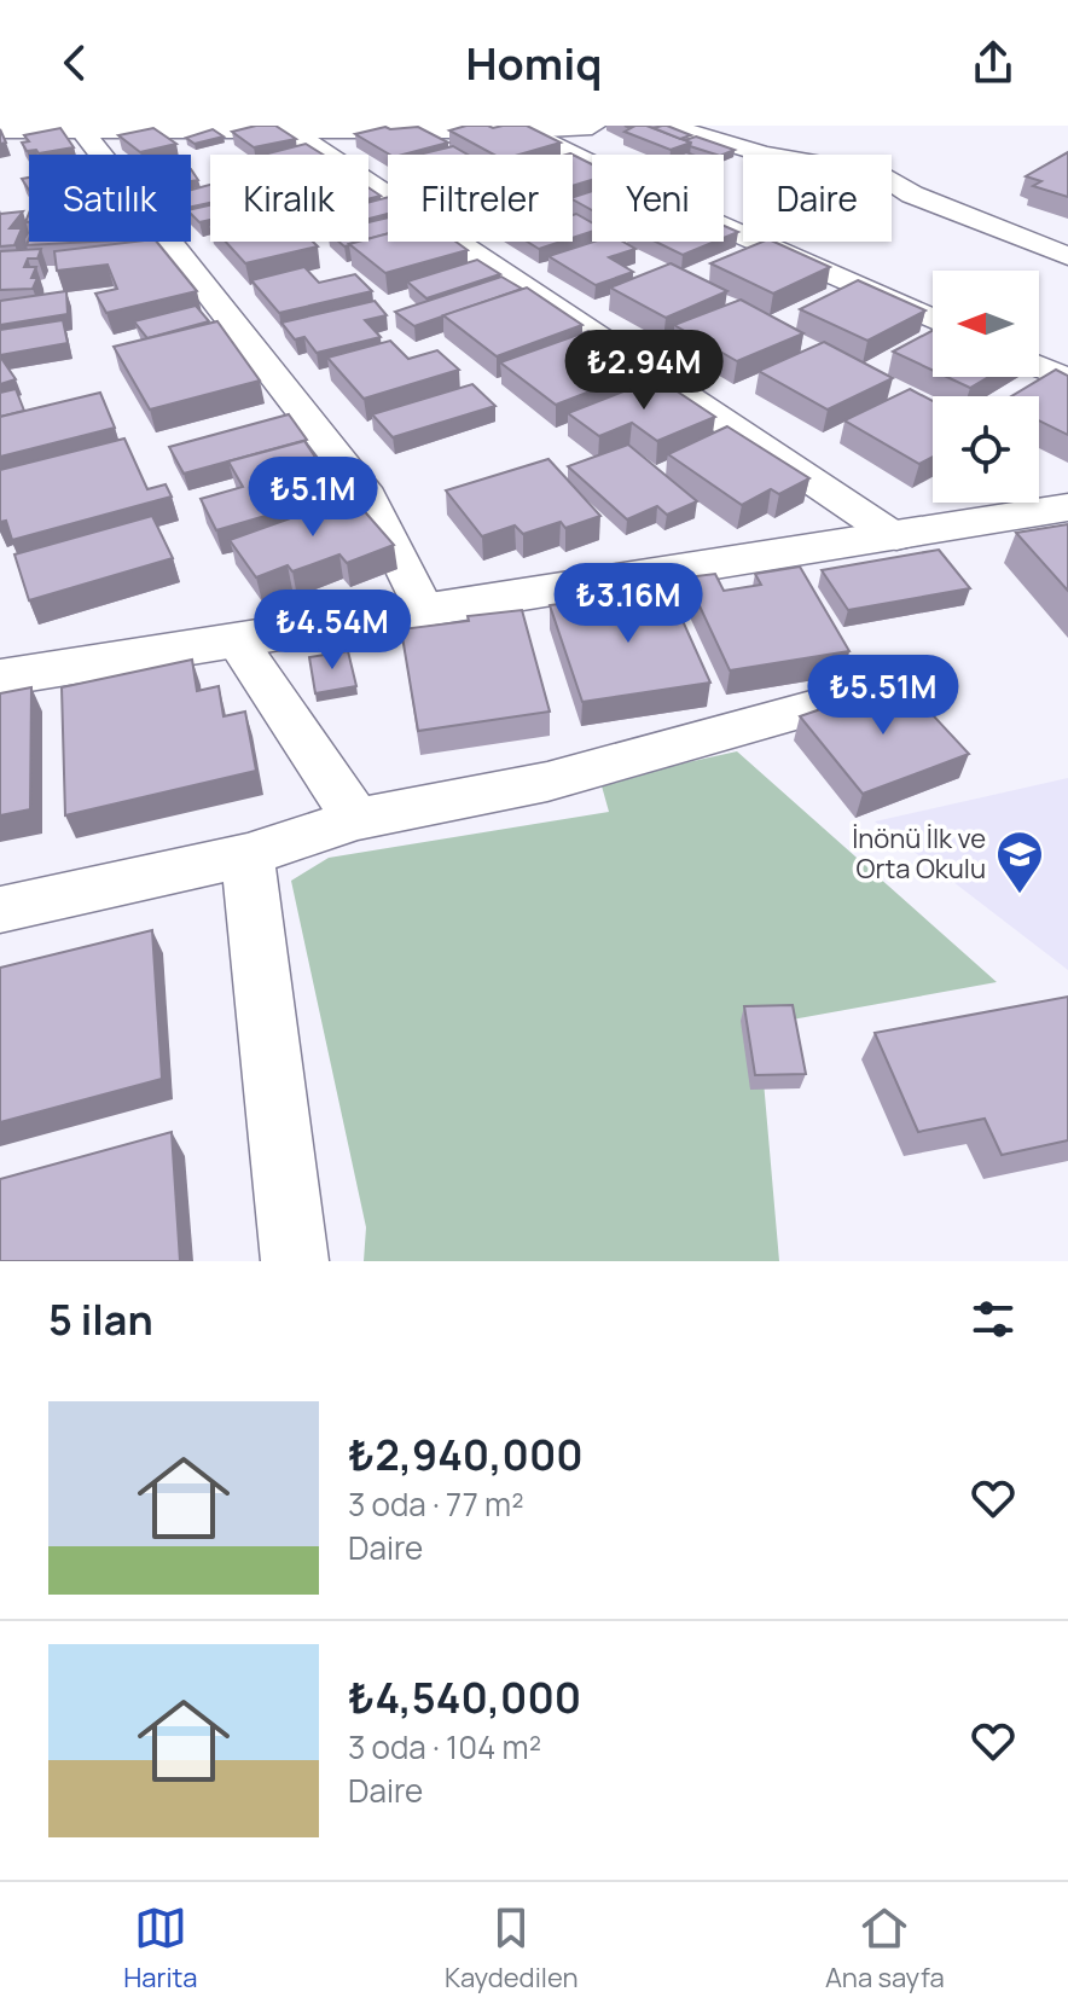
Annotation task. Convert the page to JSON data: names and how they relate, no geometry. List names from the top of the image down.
{
  "places": {
    "school or university": ["İnönü İlk ve Orta Okulu"]
  },
  "north": "left",
  "page": {
    "header": "Homiq",
    "chip": [
      "Satılık",
      "Kiralık",
      "Filtreler",
      "Yeni",
      "Daire"
    ],
    "price": [
      "₺2.94M",
      "₺5.1M",
      "₺3.16M",
      "₺4.54M",
      "₺5.51M"
    ],
    "heading": "5 ilan",
    "list": [
      {
        "name": "₺2,940,000",
        "note": "3 oda · 77 m² · Daire"
      },
      {
        "name": "₺4,540,000",
        "note": "3 oda · 104 m² · Daire"
      }
    ],
    "tabs": ["Harita", "Kaydedilen", "Ana sayfa"]
  }
}
